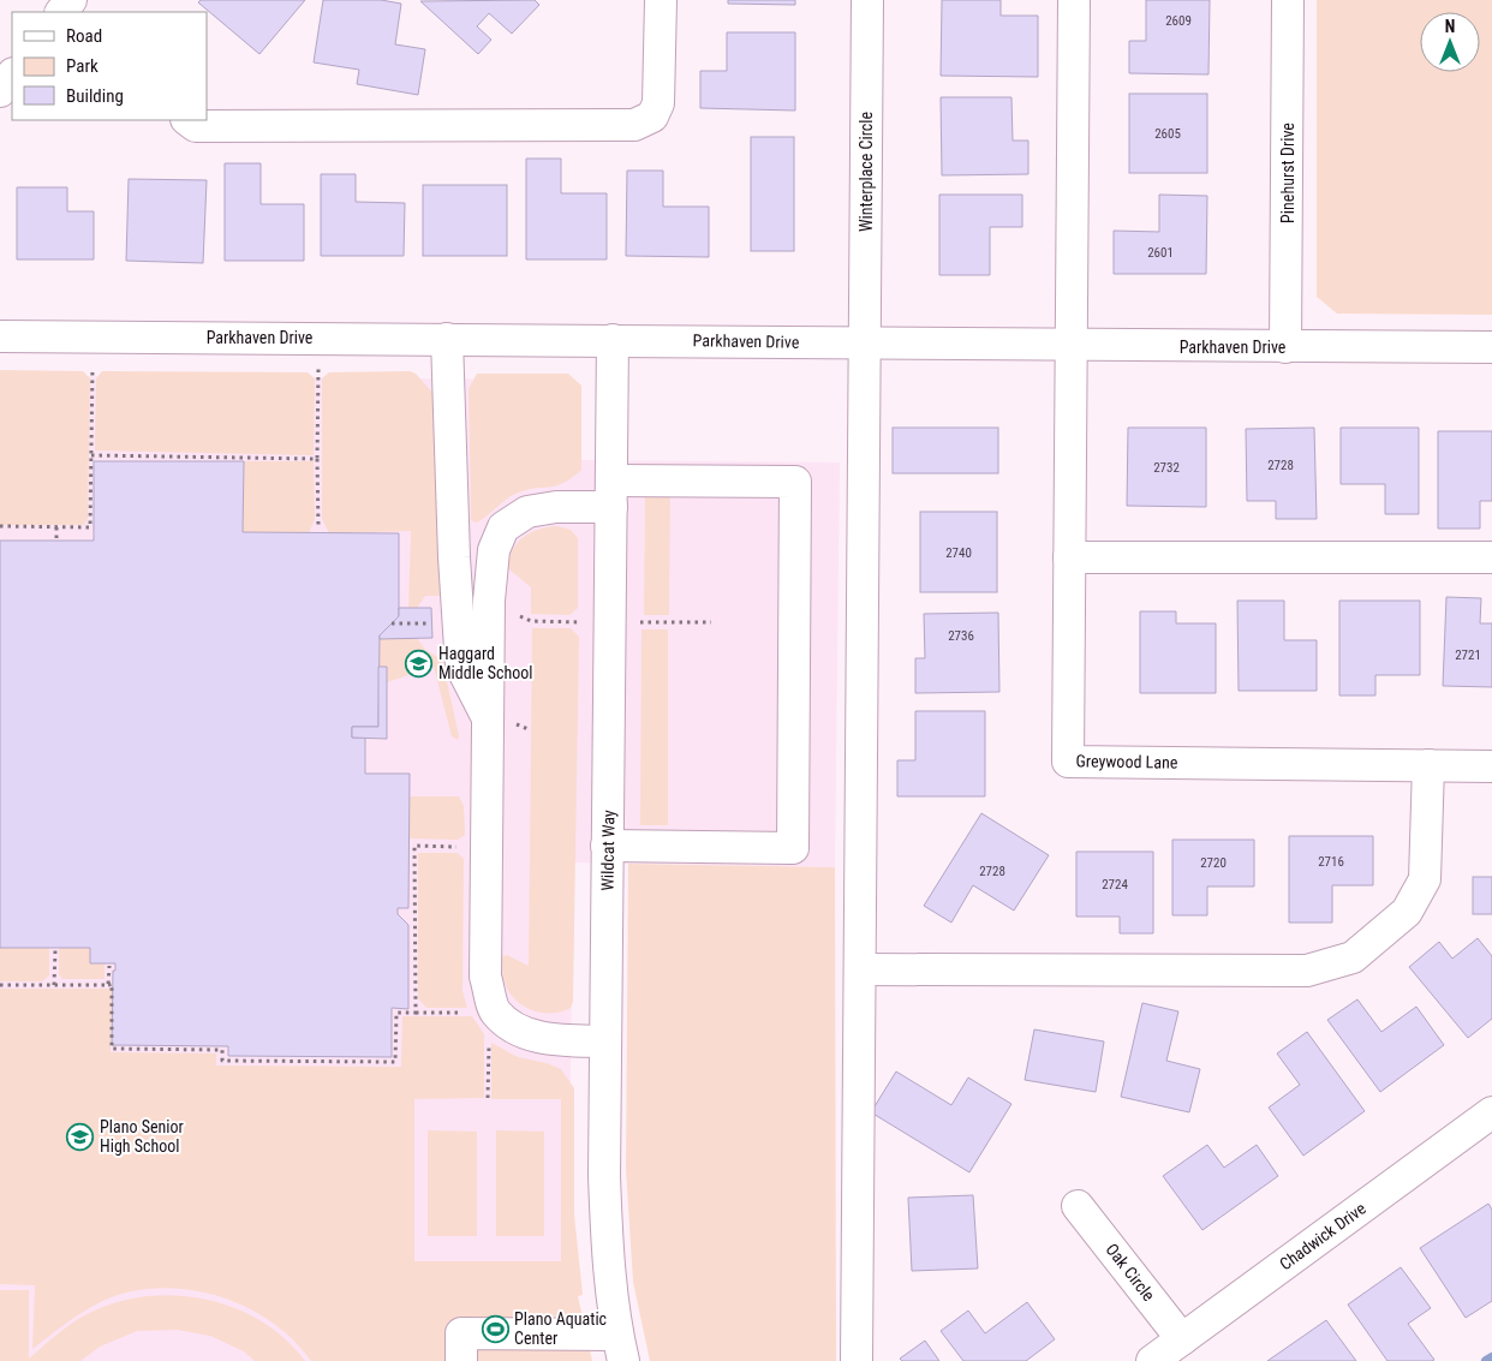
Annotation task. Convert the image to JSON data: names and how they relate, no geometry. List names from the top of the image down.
{
  "streets": {
    "street": [
      "Winterplace Circle",
      "Pinehurst Drive",
      "Parkhaven Drive",
      "Greywood Lane",
      "Wildcat Way",
      "Chadwick Drive",
      "Oak Circle"
    ]
  },
  "crossings": [
    ["Winterplace Circle", "Parkhaven Drive"],
    ["Pinehurst Drive", "Parkhaven Drive"],
    ["Parkhaven Drive", "Greywood Lane"],
    ["Parkhaven Drive", "Wildcat Way"],
    ["Chadwick Drive", "Oak Circle"]
  ],
  "places": {
    "school or university": ["Haggard Middle School", "Plano Senior High School"],
    "sports": ["Plano Aquatic Center"]
  },
  "house_numbers": [
    "2609",
    "2605",
    "2601",
    "2728",
    "2732",
    "2740",
    "2736",
    "2721",
    "2716",
    "2720",
    "2728",
    "2724"
  ],
  "legend": ["Road", "Park", "Building"],
  "north": "top"
}
